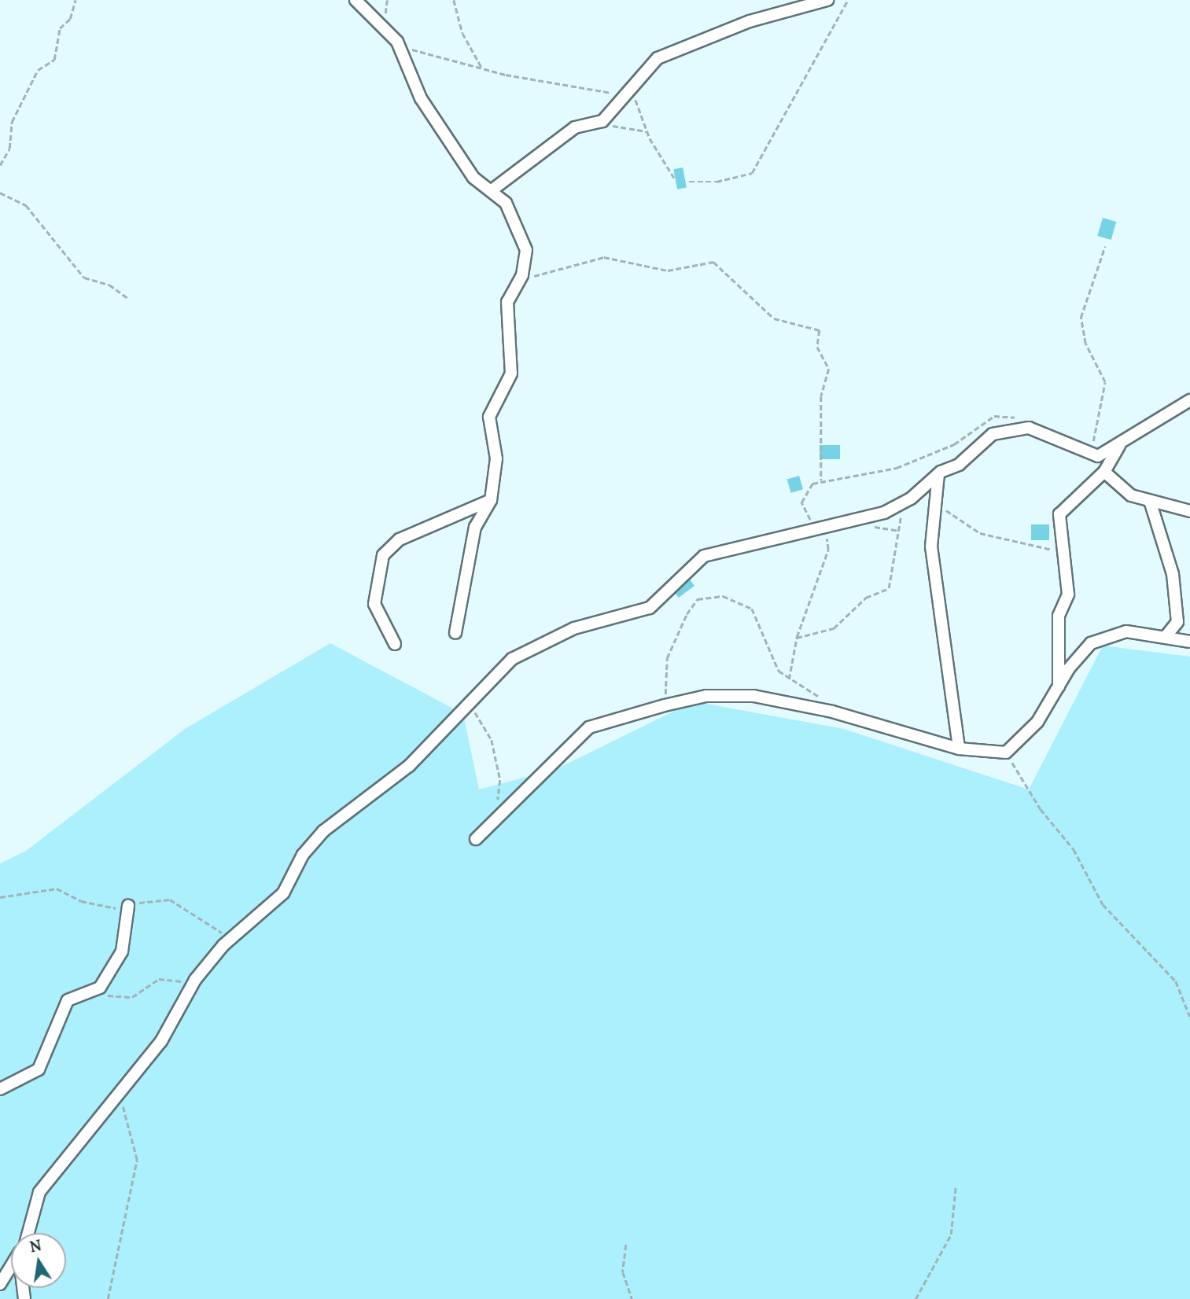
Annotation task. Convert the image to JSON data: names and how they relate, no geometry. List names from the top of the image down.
{
  "north": "top"
}
